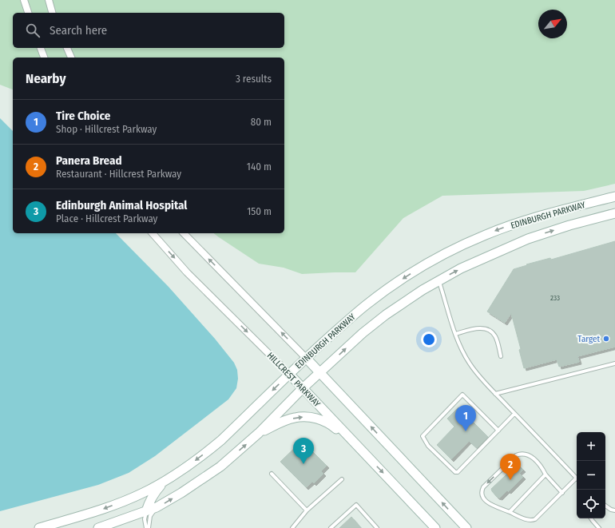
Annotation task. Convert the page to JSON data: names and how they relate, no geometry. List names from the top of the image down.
{
  "streets": {
    "main road": ["EDINBURGH PARKWAY", "HILLCREST PARKWAY"]
  },
  "crossings": [
    ["EDINBURGH PARKWAY", "HILLCREST PARKWAY"]
  ],
  "places": ["Target"],
  "house_numbers": ["233"],
  "north": "top right",
  "page": {
    "search": "Search here",
    "heading": ["Nearby", "3 results"],
    "list": [
      {
        "mark": "1",
        "name": "Tire Choice",
        "note": "Shop · Hillcrest Parkway",
        "value": "80 m"
      },
      {
        "mark": "2",
        "name": "Panera Bread",
        "note": "Restaurant · Hillcrest Parkway",
        "value": "140 m"
      },
      {
        "mark": "3",
        "name": "Edinburgh Animal Hospital",
        "note": "Place · Hillcrest Parkway",
        "value": "150 m"
      }
    ],
    "pins": ["1", "3", "2"],
    "map_buttons": ["+", "−"]
  }
}
